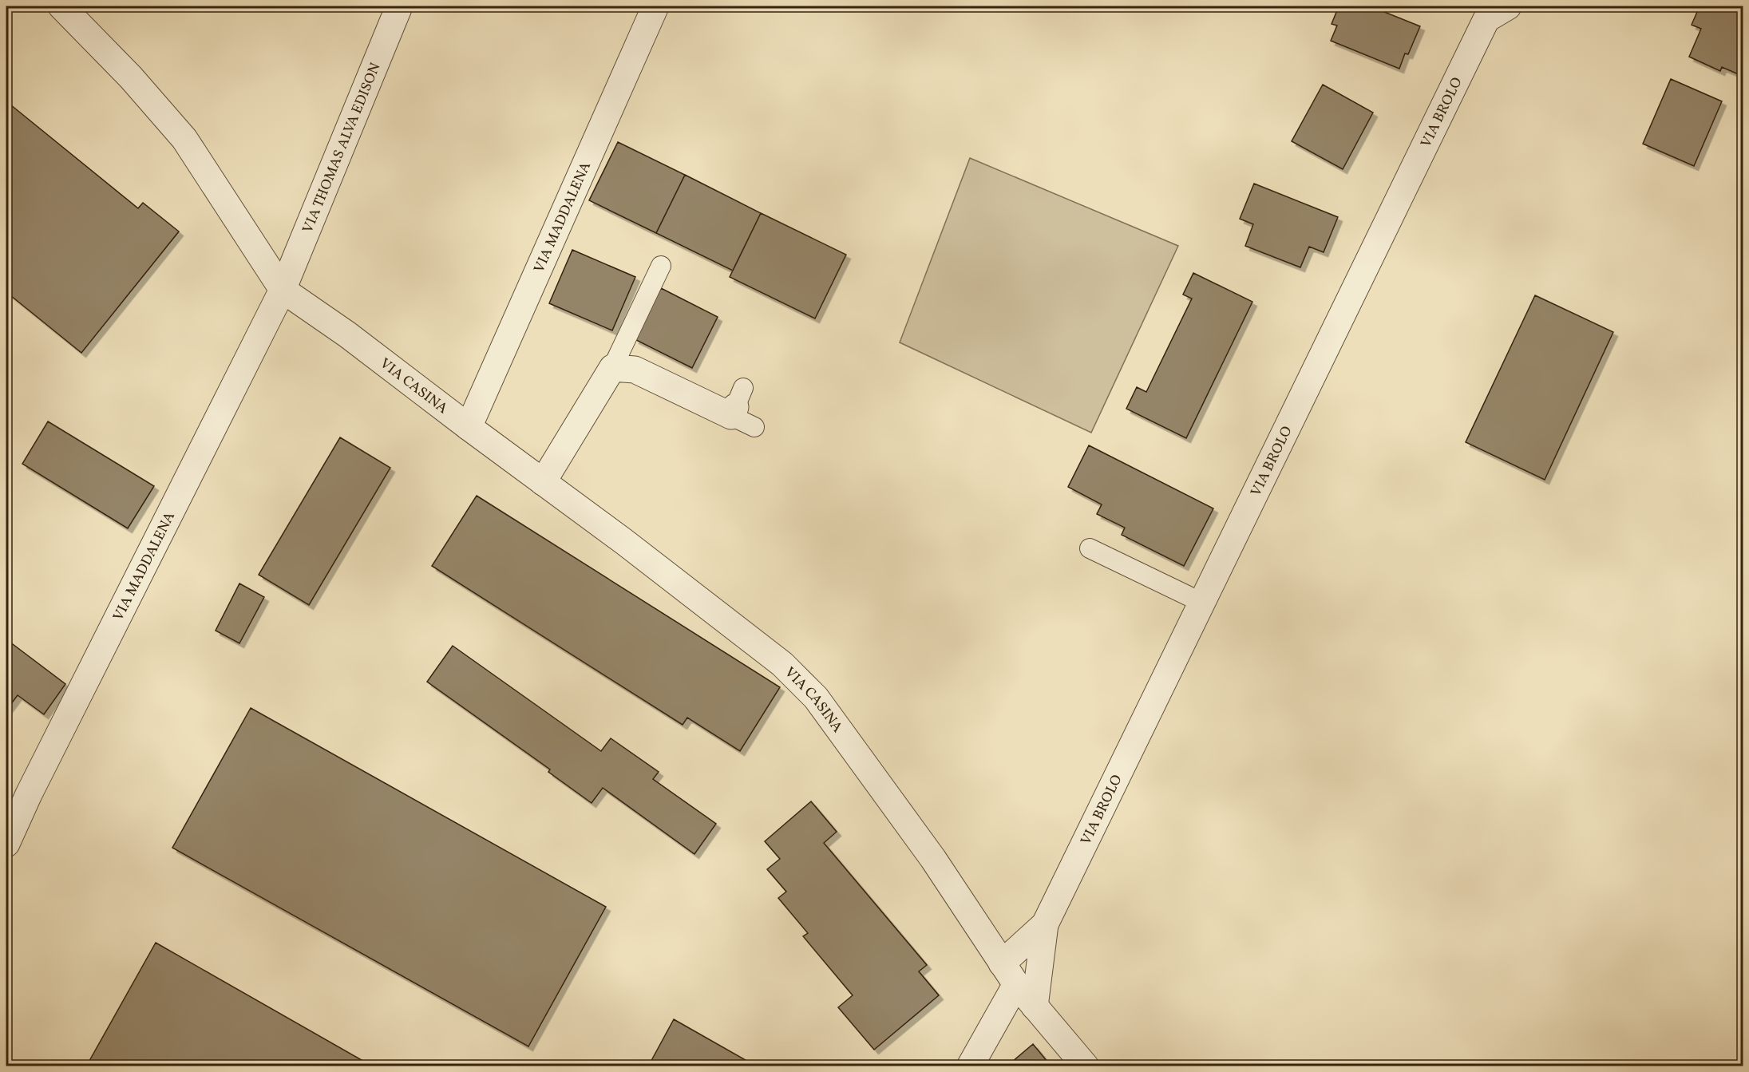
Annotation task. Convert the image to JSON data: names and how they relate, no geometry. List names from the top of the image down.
{
  "streets": {
    "street": [
      "VIA BROLO",
      "VIA THOMAS ALVA EDISON",
      "VIA MADDALENA",
      "VIA CASINA"
    ]
  },
  "crossings": [
    ["VIA BROLO", "VIA CASINA"],
    ["VIA THOMAS ALVA EDISON", "VIA MADDALENA"],
    ["VIA THOMAS ALVA EDISON", "VIA CASINA"],
    ["VIA MADDALENA", "VIA CASINA"]
  ]
}
